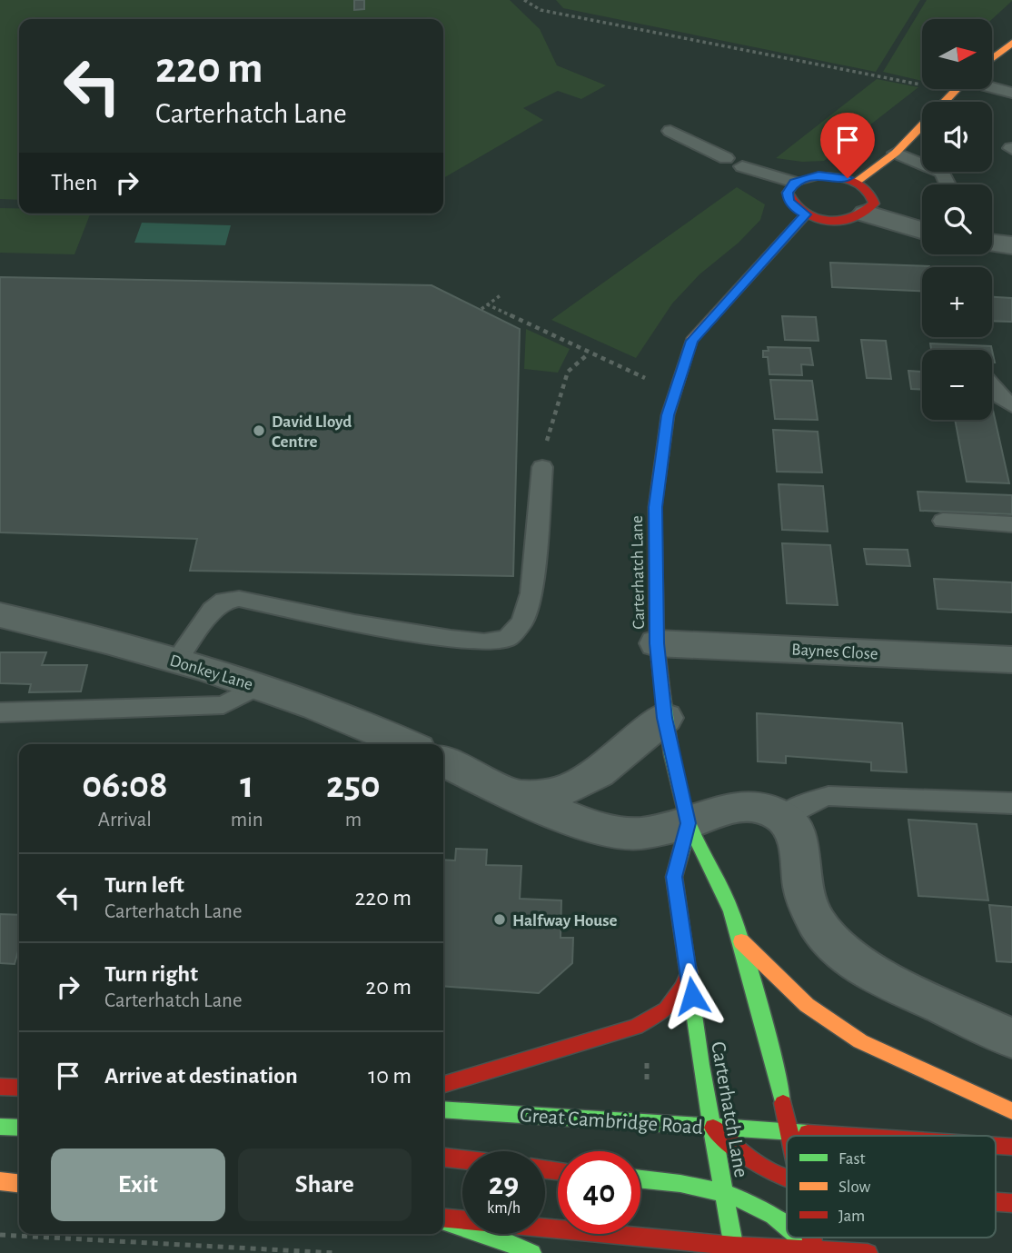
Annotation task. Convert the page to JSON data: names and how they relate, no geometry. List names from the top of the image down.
{
  "streets": {
    "main road": ["Carterhatch Lane", "Great Cambridge Road"],
    "street": ["Baynes Close", "Donkey Lane"]
  },
  "crossings": [
    ["Carterhatch Lane", "Baynes Close"],
    ["Carterhatch Lane", "Great Cambridge Road"]
  ],
  "places": ["David Lloyd Centre", "Halfway House"],
  "legend": ["Fast", "Slow", "Jam"],
  "north": "right",
  "page": {
    "map_buttons": ["+", "−"],
    "turn": ["220 m", "Carterhatch Lane"],
    "then": "Then",
    "eta": [
      "06:08",
      "Arrival",
      "1",
      "min",
      "250",
      "m"
    ],
    "list": [
      {
        "name": "Turn left",
        "note": "Carterhatch Lane",
        "value": "220 m"
      },
      {
        "name": "Turn right",
        "note": "Carterhatch Lane",
        "value": "20 m"
      },
      {
        "name": "Arrive at destination",
        "value": "10 m"
      }
    ],
    "buttons": ["Exit", "Share"],
    "speed": "29 km/h",
    "limit": "40"
  }
}
